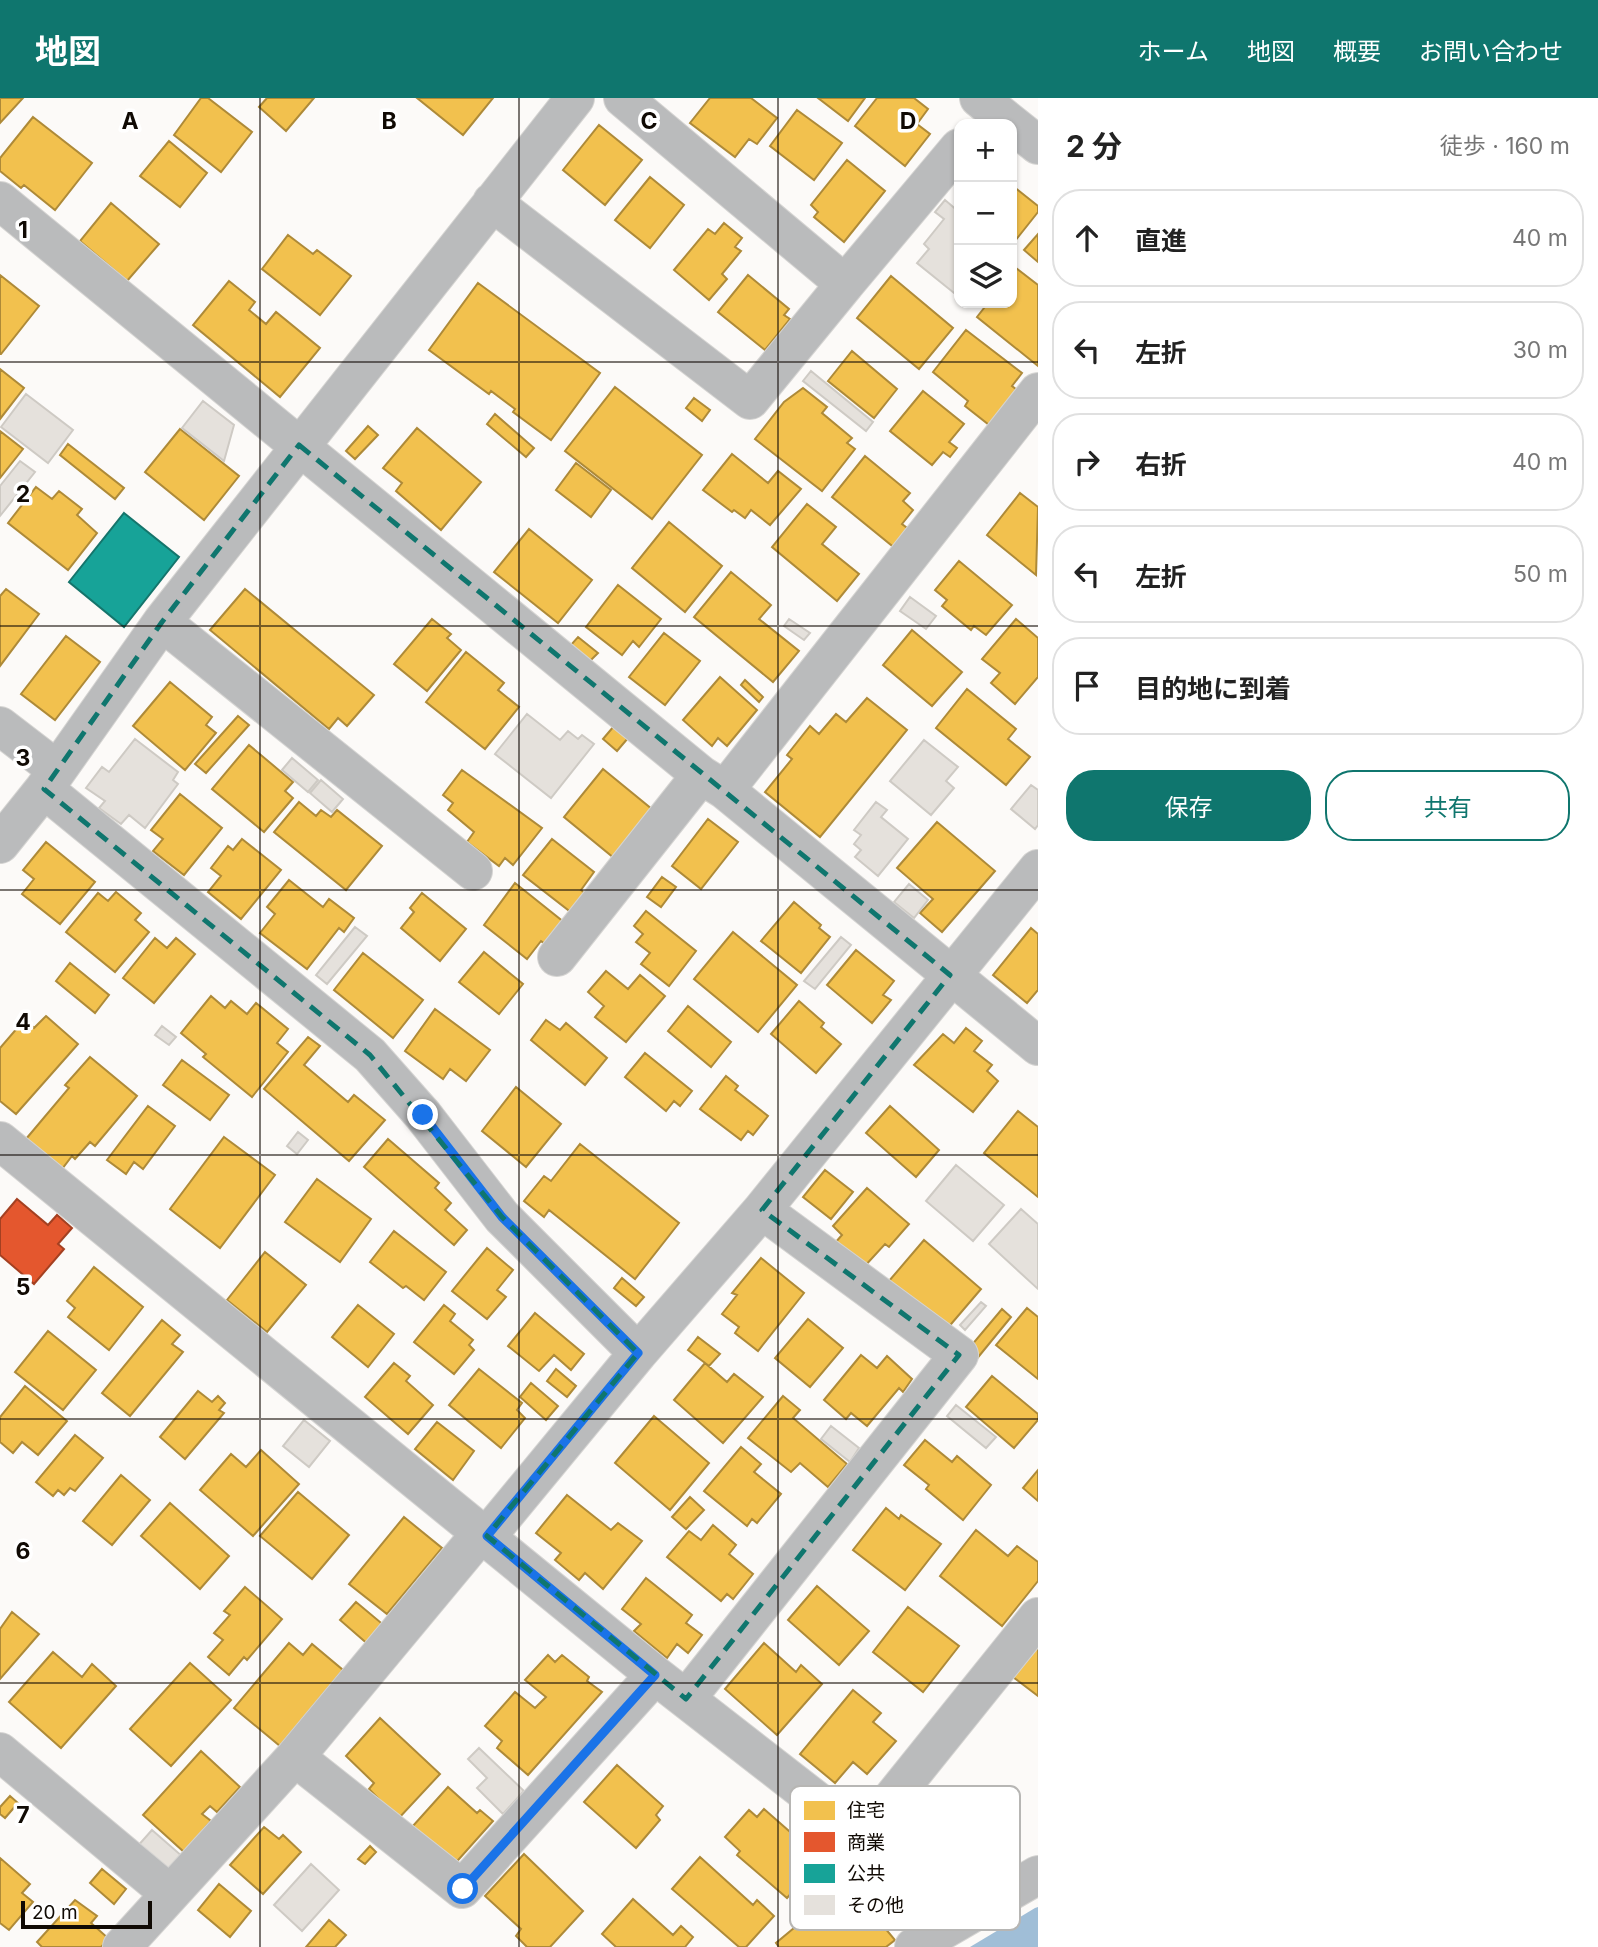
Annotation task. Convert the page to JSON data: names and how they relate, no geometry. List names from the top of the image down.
{
  "legend": [
    "住宅",
    "商業",
    "公共",
    "その他"
  ],
  "scale_bar": "20 m",
  "page": {
    "header": "地図",
    "nav": [
      "ホーム",
      "地図",
      "概要",
      "お問い合わせ"
    ],
    "heading": ["2 分", "徒歩 · 160 m"],
    "map_buttons": ["+", "−"],
    "list": [
      ["直進", "40 m"],
      ["左折", "30 m"],
      ["右折", "40 m"],
      ["左折", "50 m"],
      "目的地に到着"
    ],
    "buttons": ["保存", "共有"],
    "scale": "20 m"
  },
  "grid": {
    "columns": [
      "A",
      "B",
      "C",
      "D"
    ],
    "rows": [
      "1",
      "2",
      "3",
      "4",
      "5",
      "6",
      "7"
    ]
  }
}
